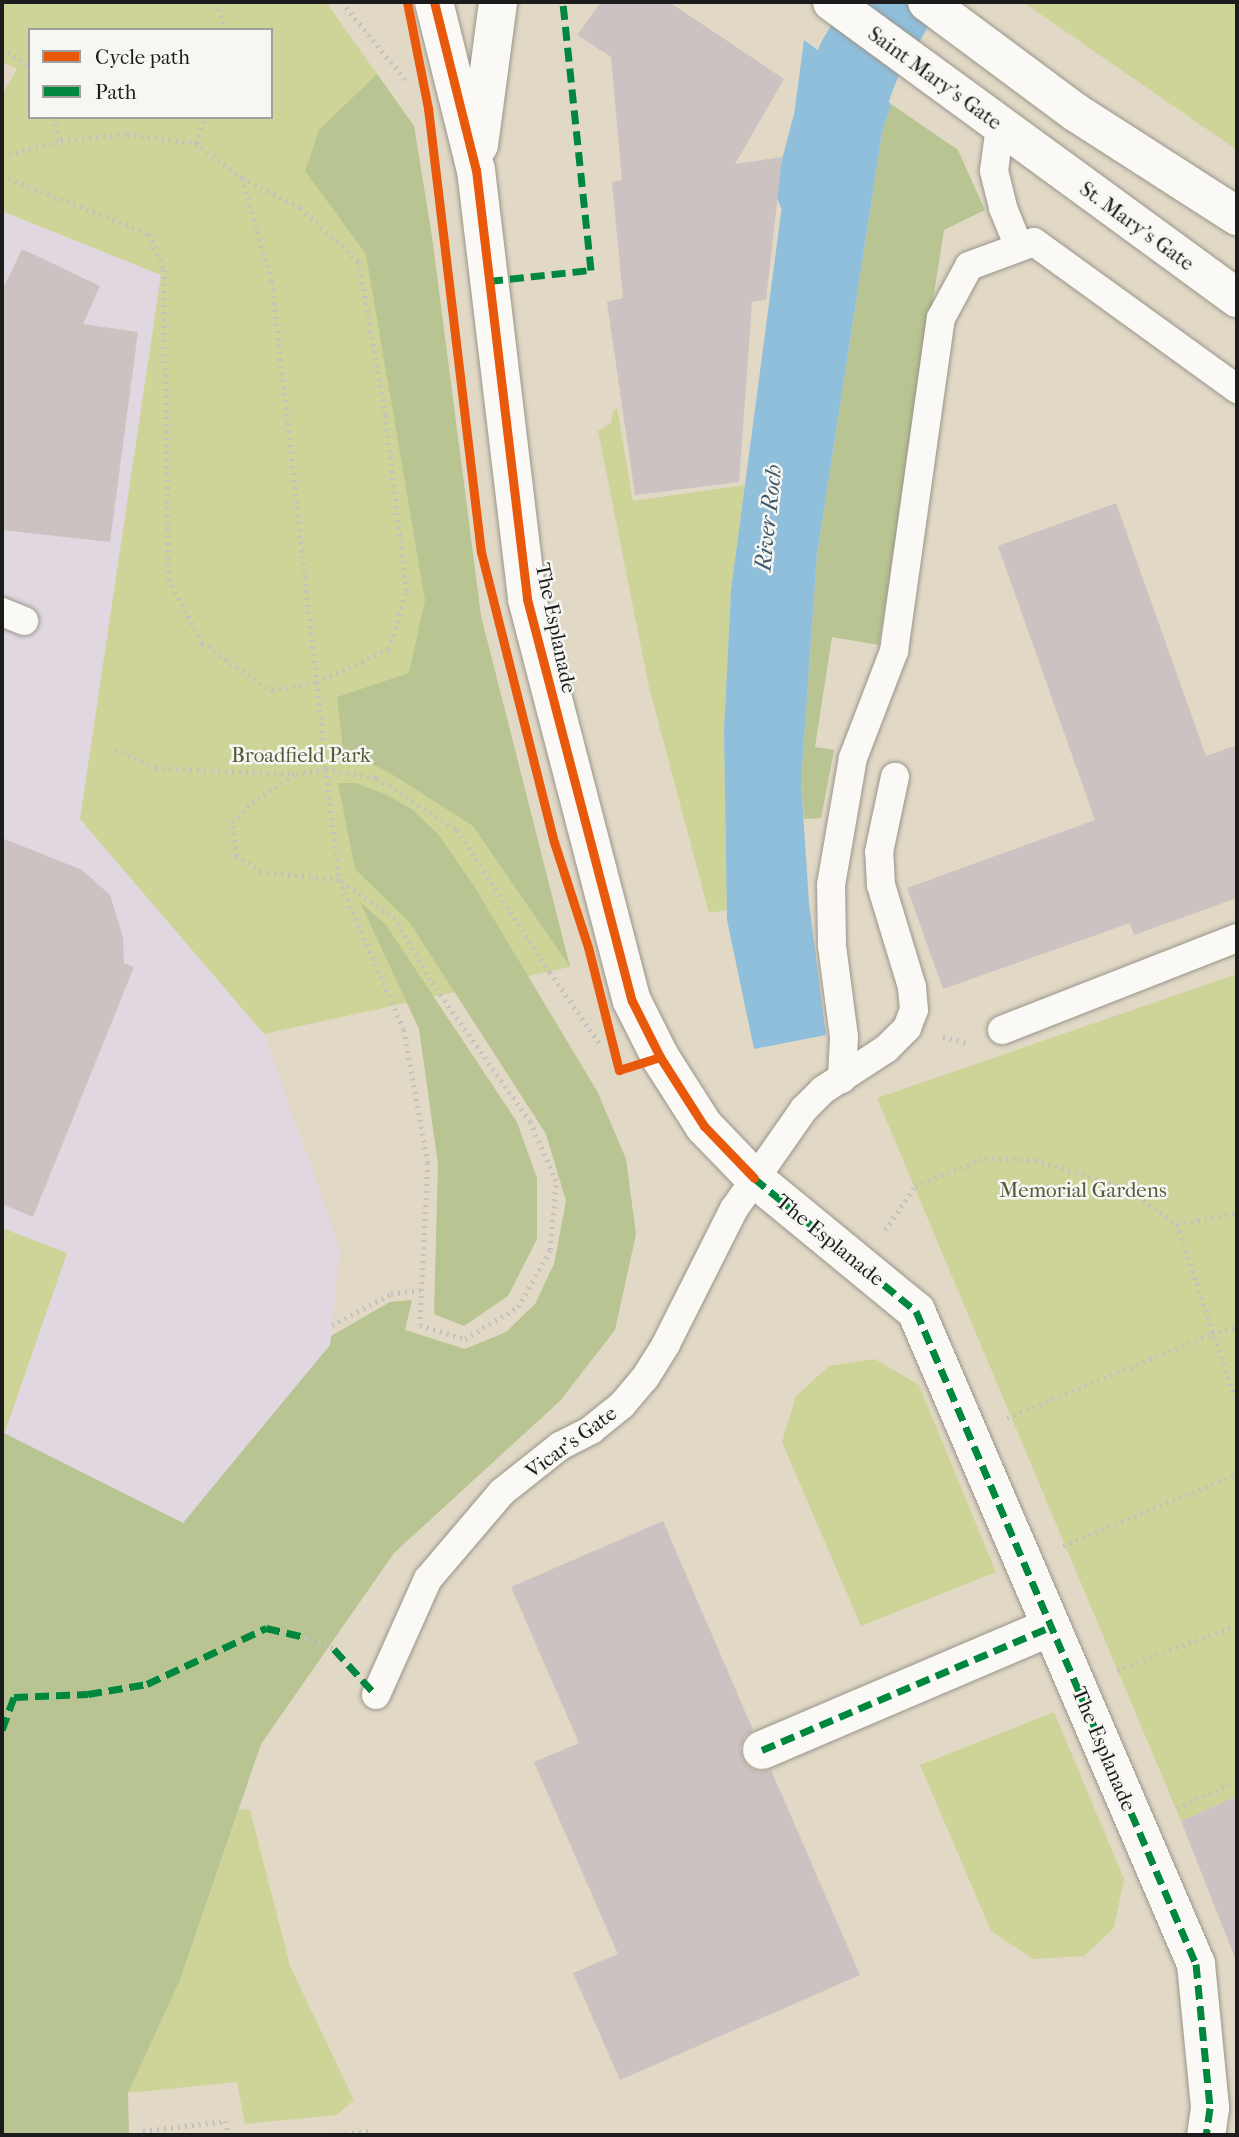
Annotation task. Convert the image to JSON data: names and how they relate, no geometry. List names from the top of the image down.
{
  "streets": {
    "main road": ["Saint Mary's Gate", "St. Mary's Gate", "The Esplanade"],
    "lane": ["Vicar's Gate"]
  },
  "crossings": [
    ["Saint Mary's Gate", "St. Mary's Gate"],
    ["The Esplanade", "Vicar's Gate"]
  ],
  "water": ["River Roch"],
  "parks": ["Broadfield Park", "Memorial Gardens"],
  "legend": ["Cycle path", "Path"]
}
